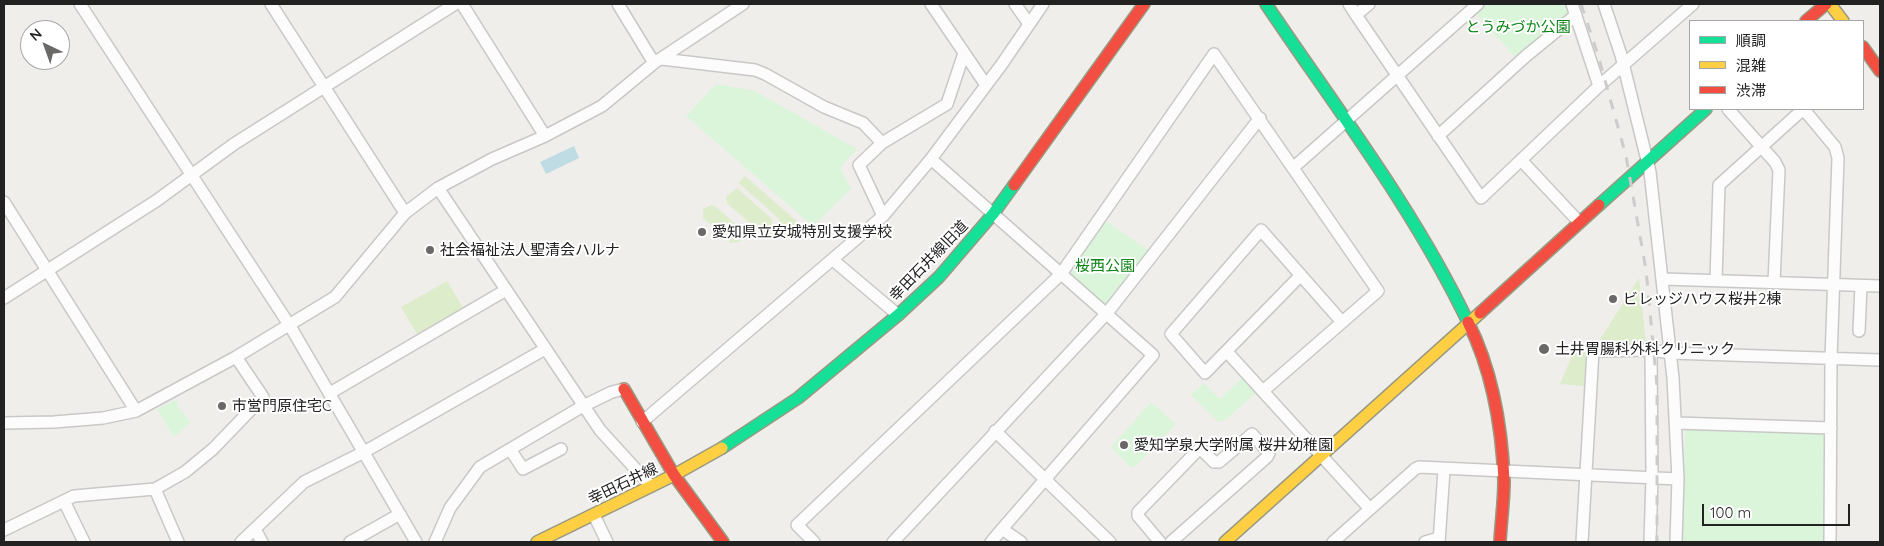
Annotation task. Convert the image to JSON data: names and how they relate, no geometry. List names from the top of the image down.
{
  "streets": {
    "street": ["幸田石井線旧道", "幸田石井線"]
  },
  "crossings": [
    ["幸田石井線旧道", "幸田石井線"]
  ],
  "parks": ["とうみづか公園", "桜西公園"],
  "places": [
    "愛知県立安城特別支援学校",
    "社会福祉法人聖清会ハルナ",
    "ビレッジハウス桜井2棟",
    "土井胃腸科外科クリニック",
    "市営門原住宅C",
    "愛知学泉大学附属 桜井幼稚園"
  ],
  "legend": ["順調", "混雑", "渋滞"],
  "scale_bar": "100 m",
  "north": "top left"
}
